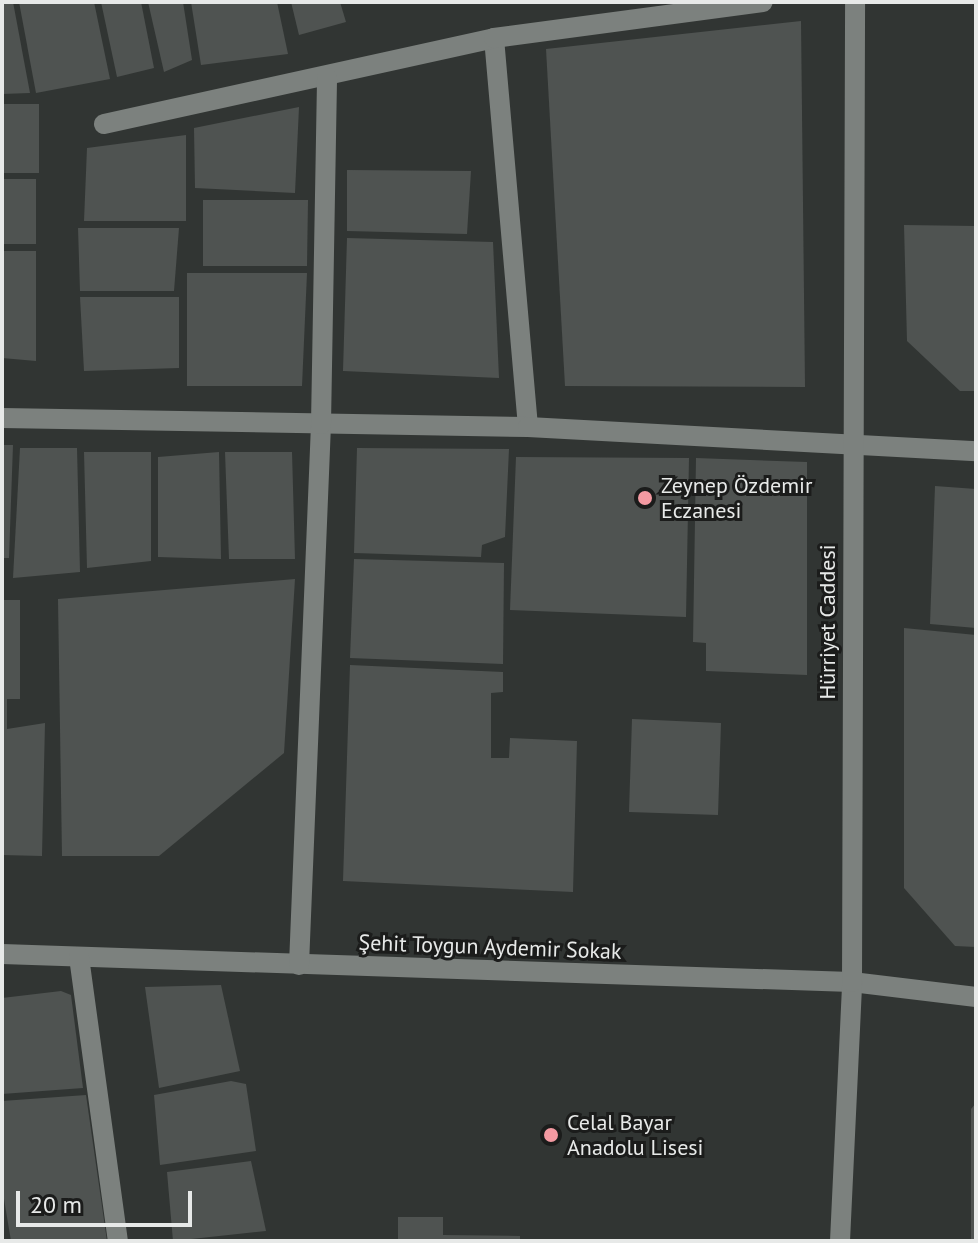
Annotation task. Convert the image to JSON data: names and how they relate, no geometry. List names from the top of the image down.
{
  "streets": {
    "street": ["Hürriyet Caddesi", "Şehit Toygun Aydemir Sokak"]
  },
  "crossings": [
    ["Hürriyet Caddesi", "Şehit Toygun Aydemir Sokak"]
  ],
  "places": ["Zeynep Özdemir Eczanesi", "Celal Bayar Anadolu Lisesi"],
  "scale_bar": "20 m"
}
